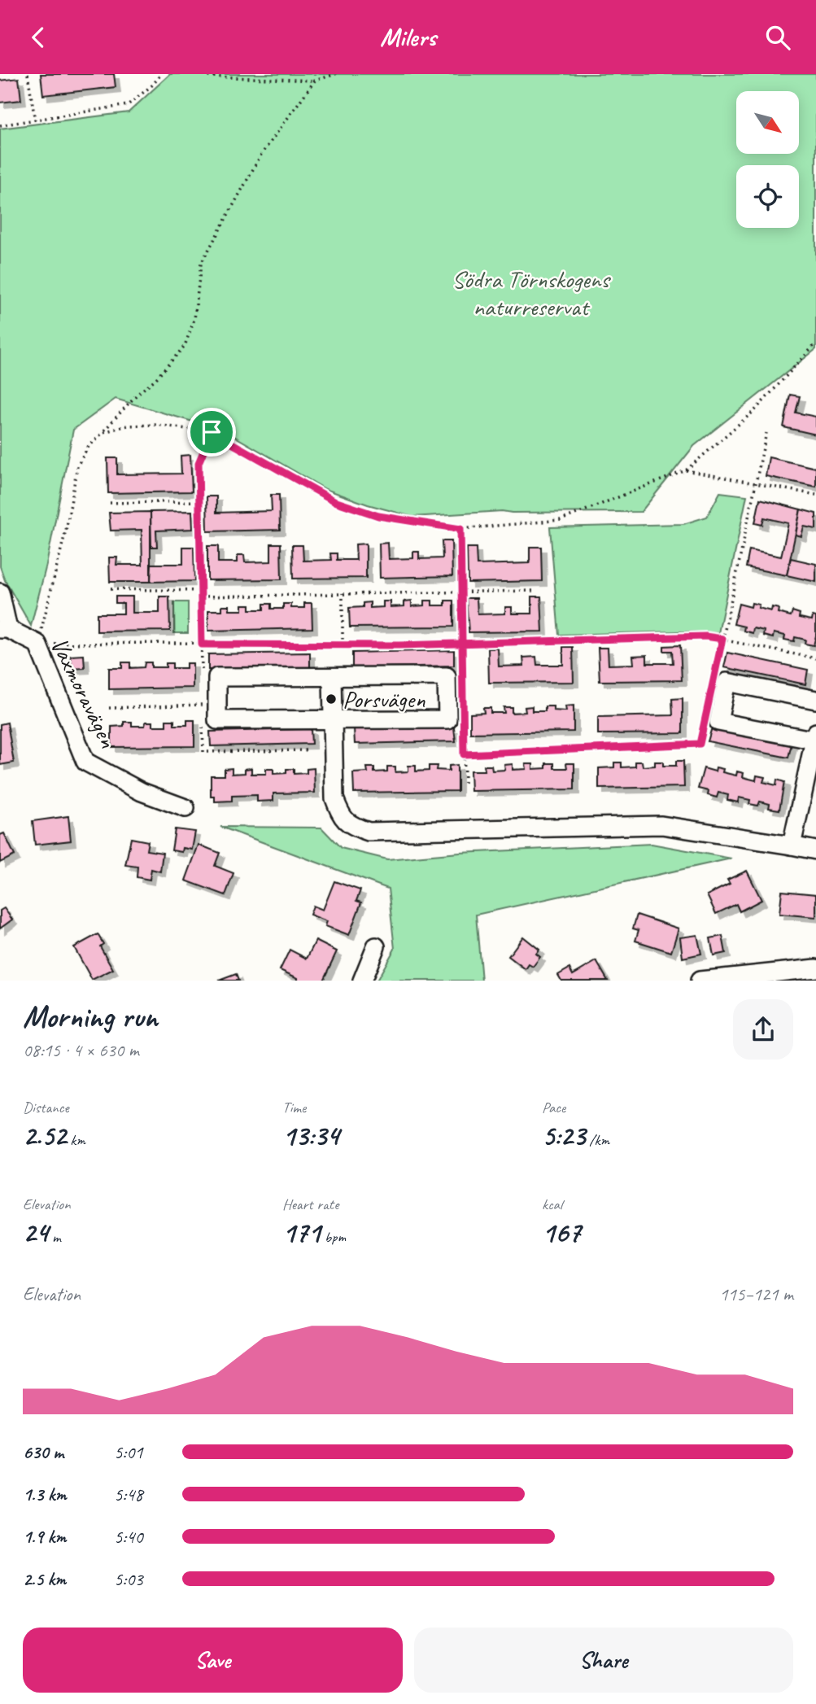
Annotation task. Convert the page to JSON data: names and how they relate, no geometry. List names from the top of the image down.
{
  "streets": {
    "street": ["Vaxmoravägen"]
  },
  "parks": ["Södra Törnskogens naturreservat"],
  "places": ["Porsvägen"],
  "north": "bottom right",
  "page": {
    "header": "Milers",
    "heading": ["Morning run", "08:15 · 4 × 630 m"],
    "stats": [
      ["Distance", "2.52 km"],
      ["Time", "13:34"],
      ["Pace", "5:23 /km"],
      ["Elevation", "24 m"],
      ["Heart rate", "171 bpm"],
      ["kcal", "167"]
    ],
    "chart": ["Elevation", "115–121 m"],
    "list": [
      {
        "name": "630 m",
        "note": "5:01"
      },
      {
        "name": "1.3 km",
        "note": "5:48"
      },
      {
        "name": "1.9 km",
        "note": "5:40"
      },
      {
        "name": "2.5 km",
        "note": "5:03"
      }
    ],
    "buttons": ["Save", "Share"]
  }
}
